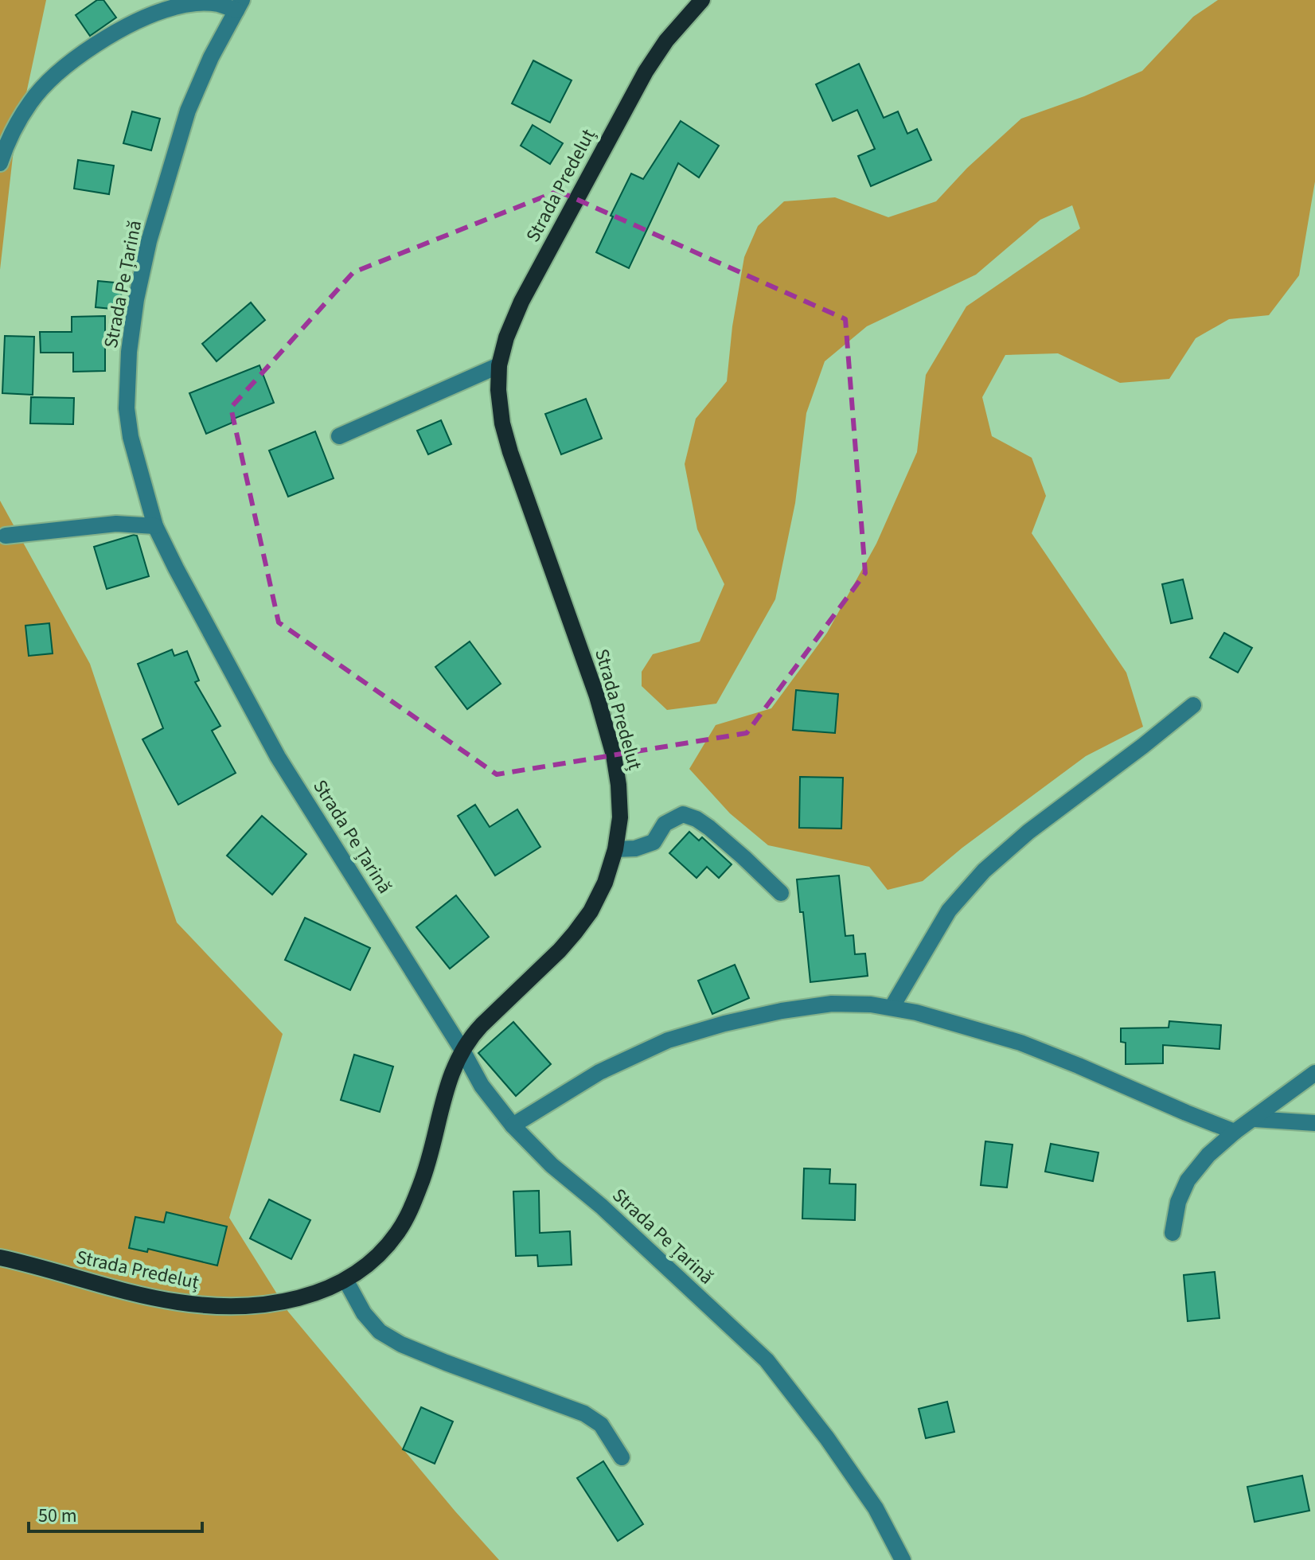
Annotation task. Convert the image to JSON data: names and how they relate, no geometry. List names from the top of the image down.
{
  "streets": {
    "main road": ["Strada Predeluț"],
    "street": ["Strada Pe Țarină"]
  },
  "crossings": [
    ["Strada Predeluț", "Strada Pe Țarină"]
  ],
  "scale_bar": "50 m"
}
